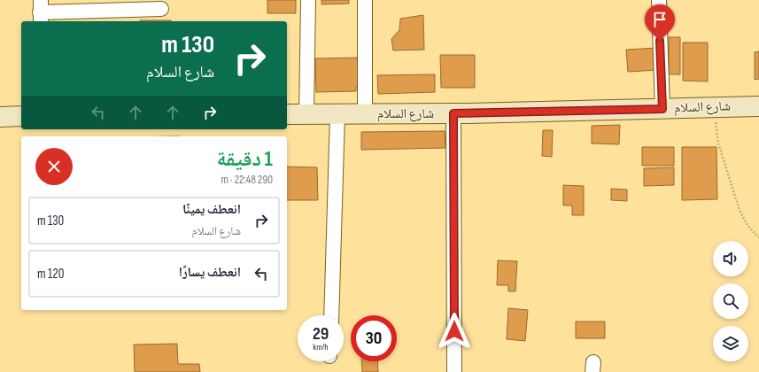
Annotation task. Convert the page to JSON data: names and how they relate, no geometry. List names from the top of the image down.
{
  "streets": {
    "main road": ["شارع السلام"]
  },
  "page": {
    "turn": ["130 m", "شارع السلام"],
    "heading": ["1 دقيقة", "290 m · 22:48"],
    "list": [
      {
        "name": "انعطف يمينًا",
        "note": "شارع السلام",
        "value": "130 m"
      },
      {
        "name": "انعطف يسارًا",
        "value": "120 m"
      }
    ],
    "speed": "29 km/h",
    "limit": "30"
  }
}
